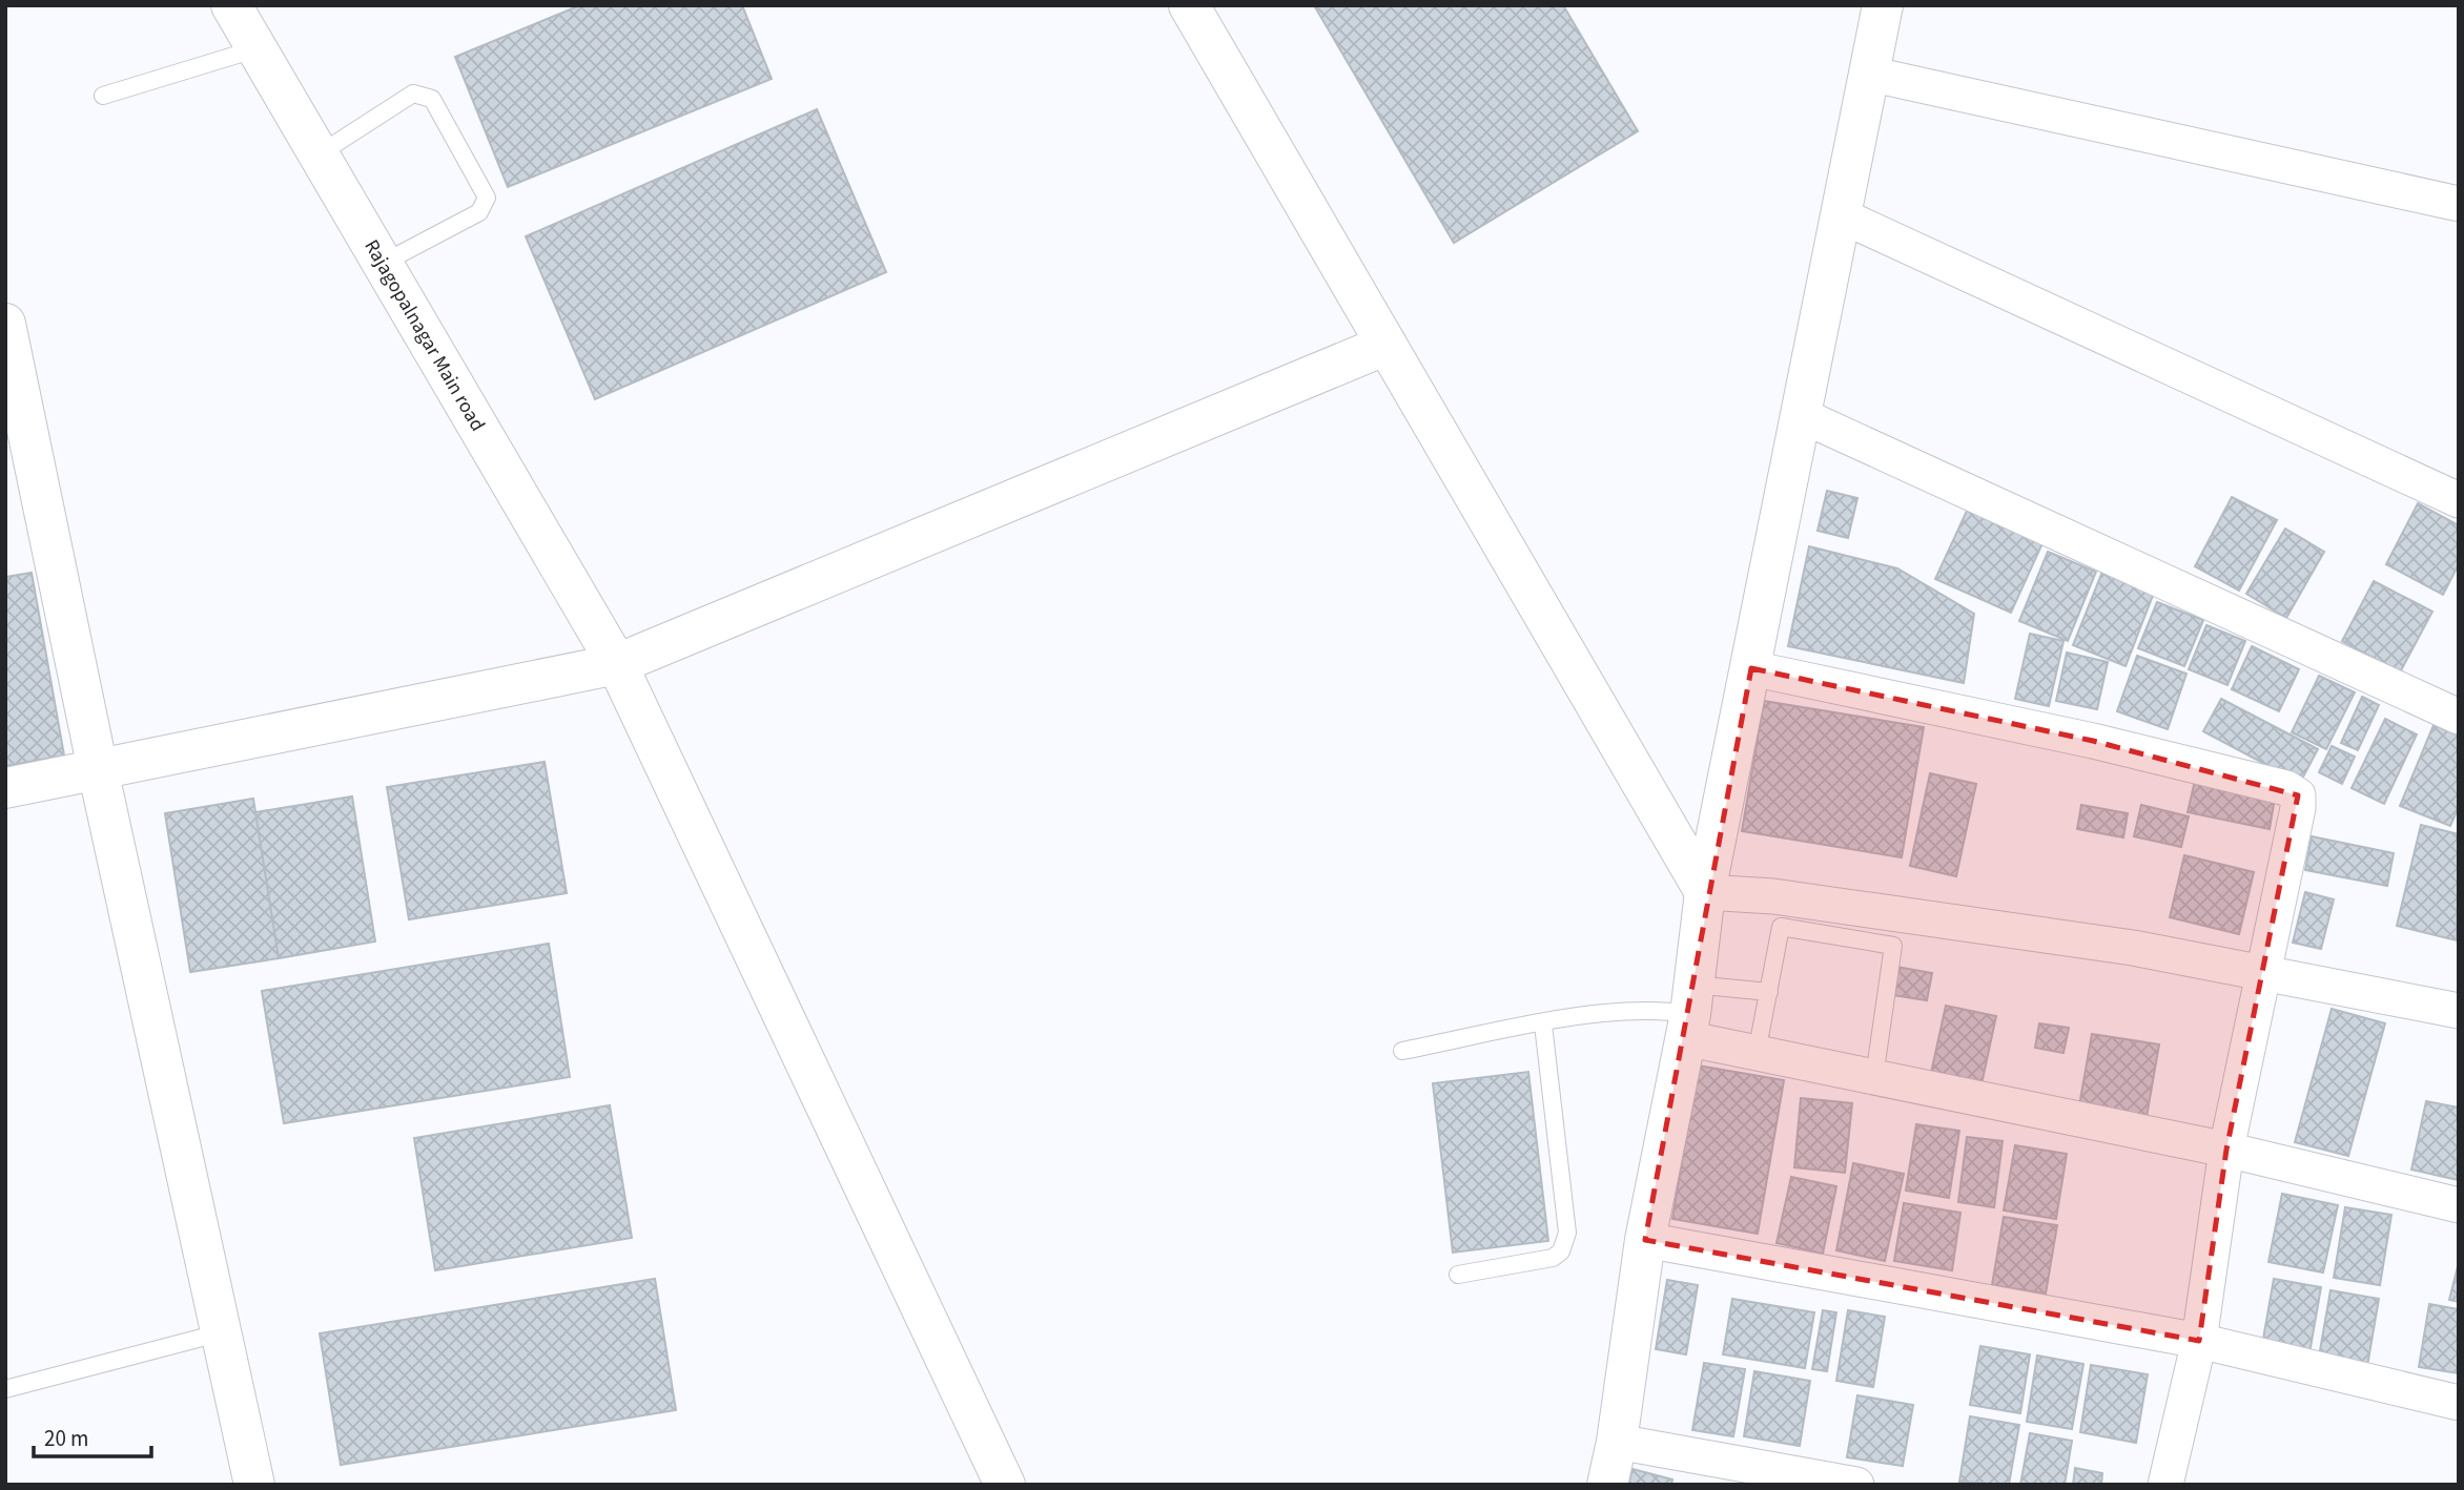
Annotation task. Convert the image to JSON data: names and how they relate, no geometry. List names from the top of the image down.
{
  "streets": {
    "street": ["Rajagopalnagar Main road"]
  },
  "scale_bar": "20 m"
}
